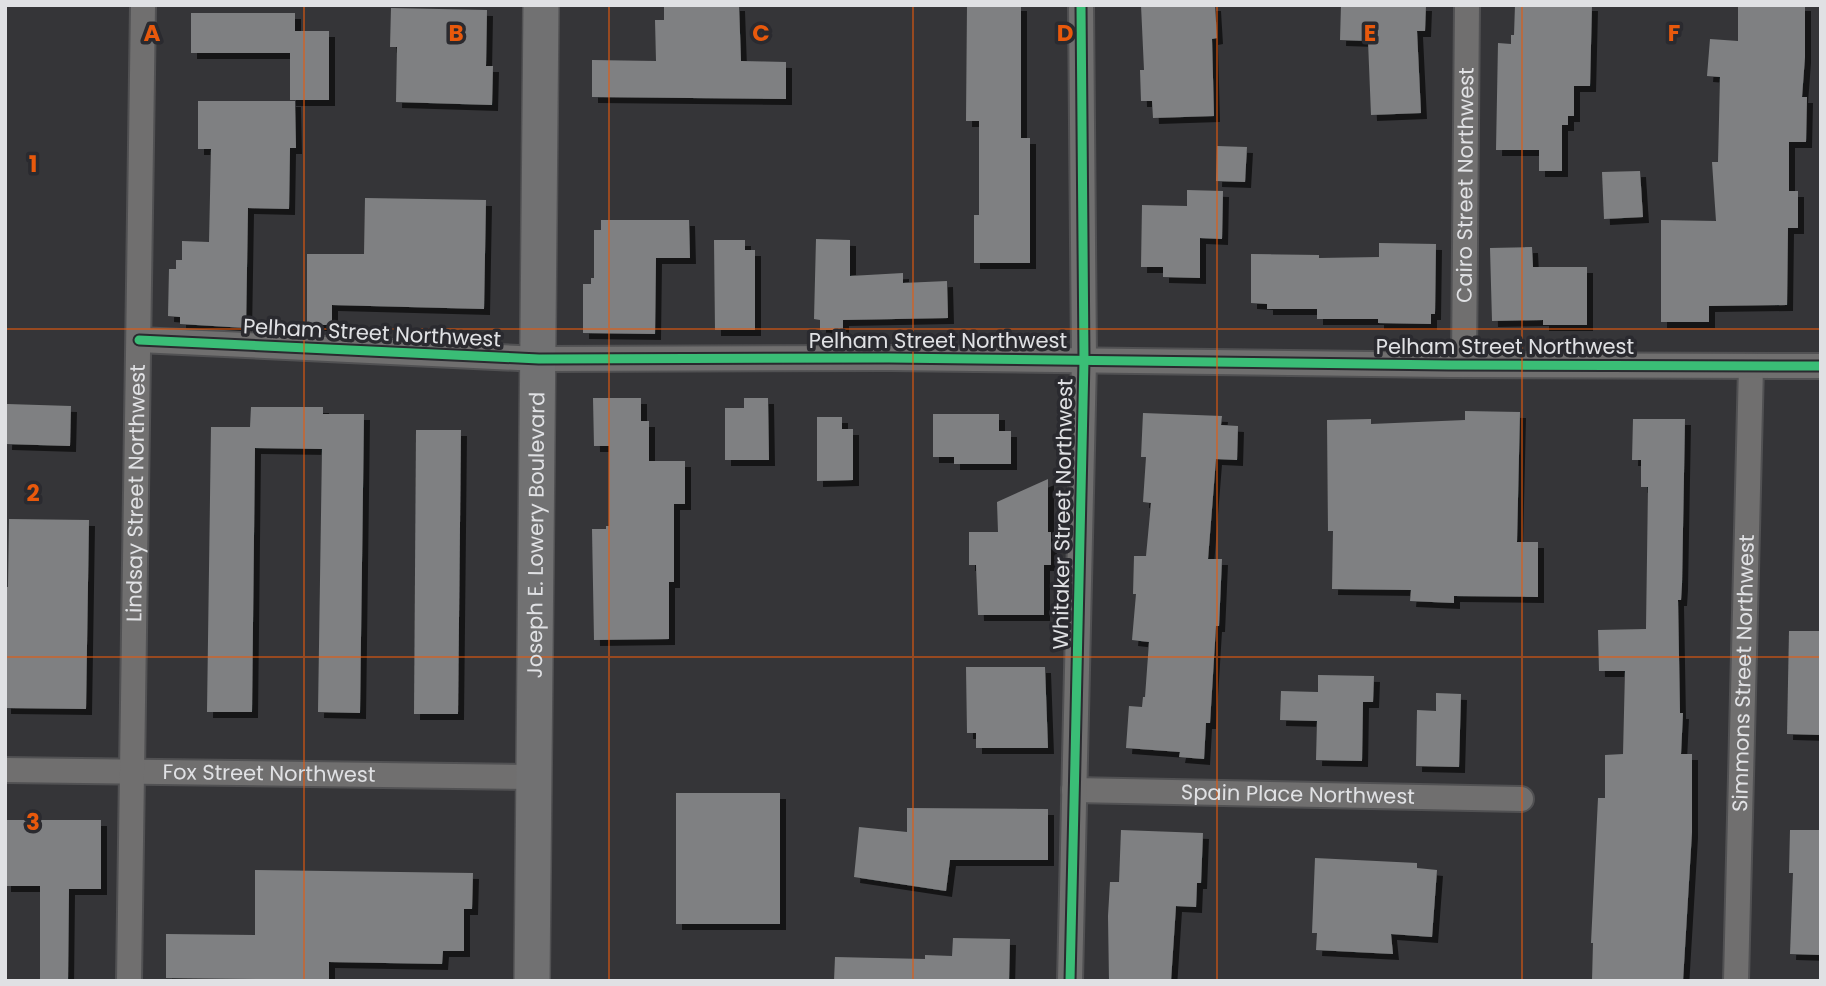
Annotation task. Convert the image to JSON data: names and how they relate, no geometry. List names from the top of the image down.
{
  "streets": {
    "main road": ["Joseph E. Lowery Boulevard"],
    "street": [
      "Cairo Street Northwest",
      "Pelham Street Northwest",
      "Lindsay Street Northwest",
      "Whitaker Street Northwest",
      "Simmons Street Northwest",
      "Fox Street Northwest",
      "Spain Place Northwest"
    ]
  },
  "crossings": [
    ["Cairo Street Northwest", "Pelham Street Northwest"],
    ["Pelham Street Northwest", "Lindsay Street Northwest"],
    ["Pelham Street Northwest", "Whitaker Street Northwest"],
    ["Pelham Street Northwest", "Joseph E. Lowery Boulevard"],
    ["Pelham Street Northwest", "Simmons Street Northwest"],
    ["Lindsay Street Northwest", "Fox Street Northwest"],
    ["Whitaker Street Northwest", "Spain Place Northwest"],
    ["Joseph E. Lowery Boulevard", "Fox Street Northwest"]
  ],
  "grid": {
    "columns": [
      "A",
      "B",
      "C",
      "D",
      "E",
      "F"
    ],
    "rows": ["1", "2", "3"]
  }
}
